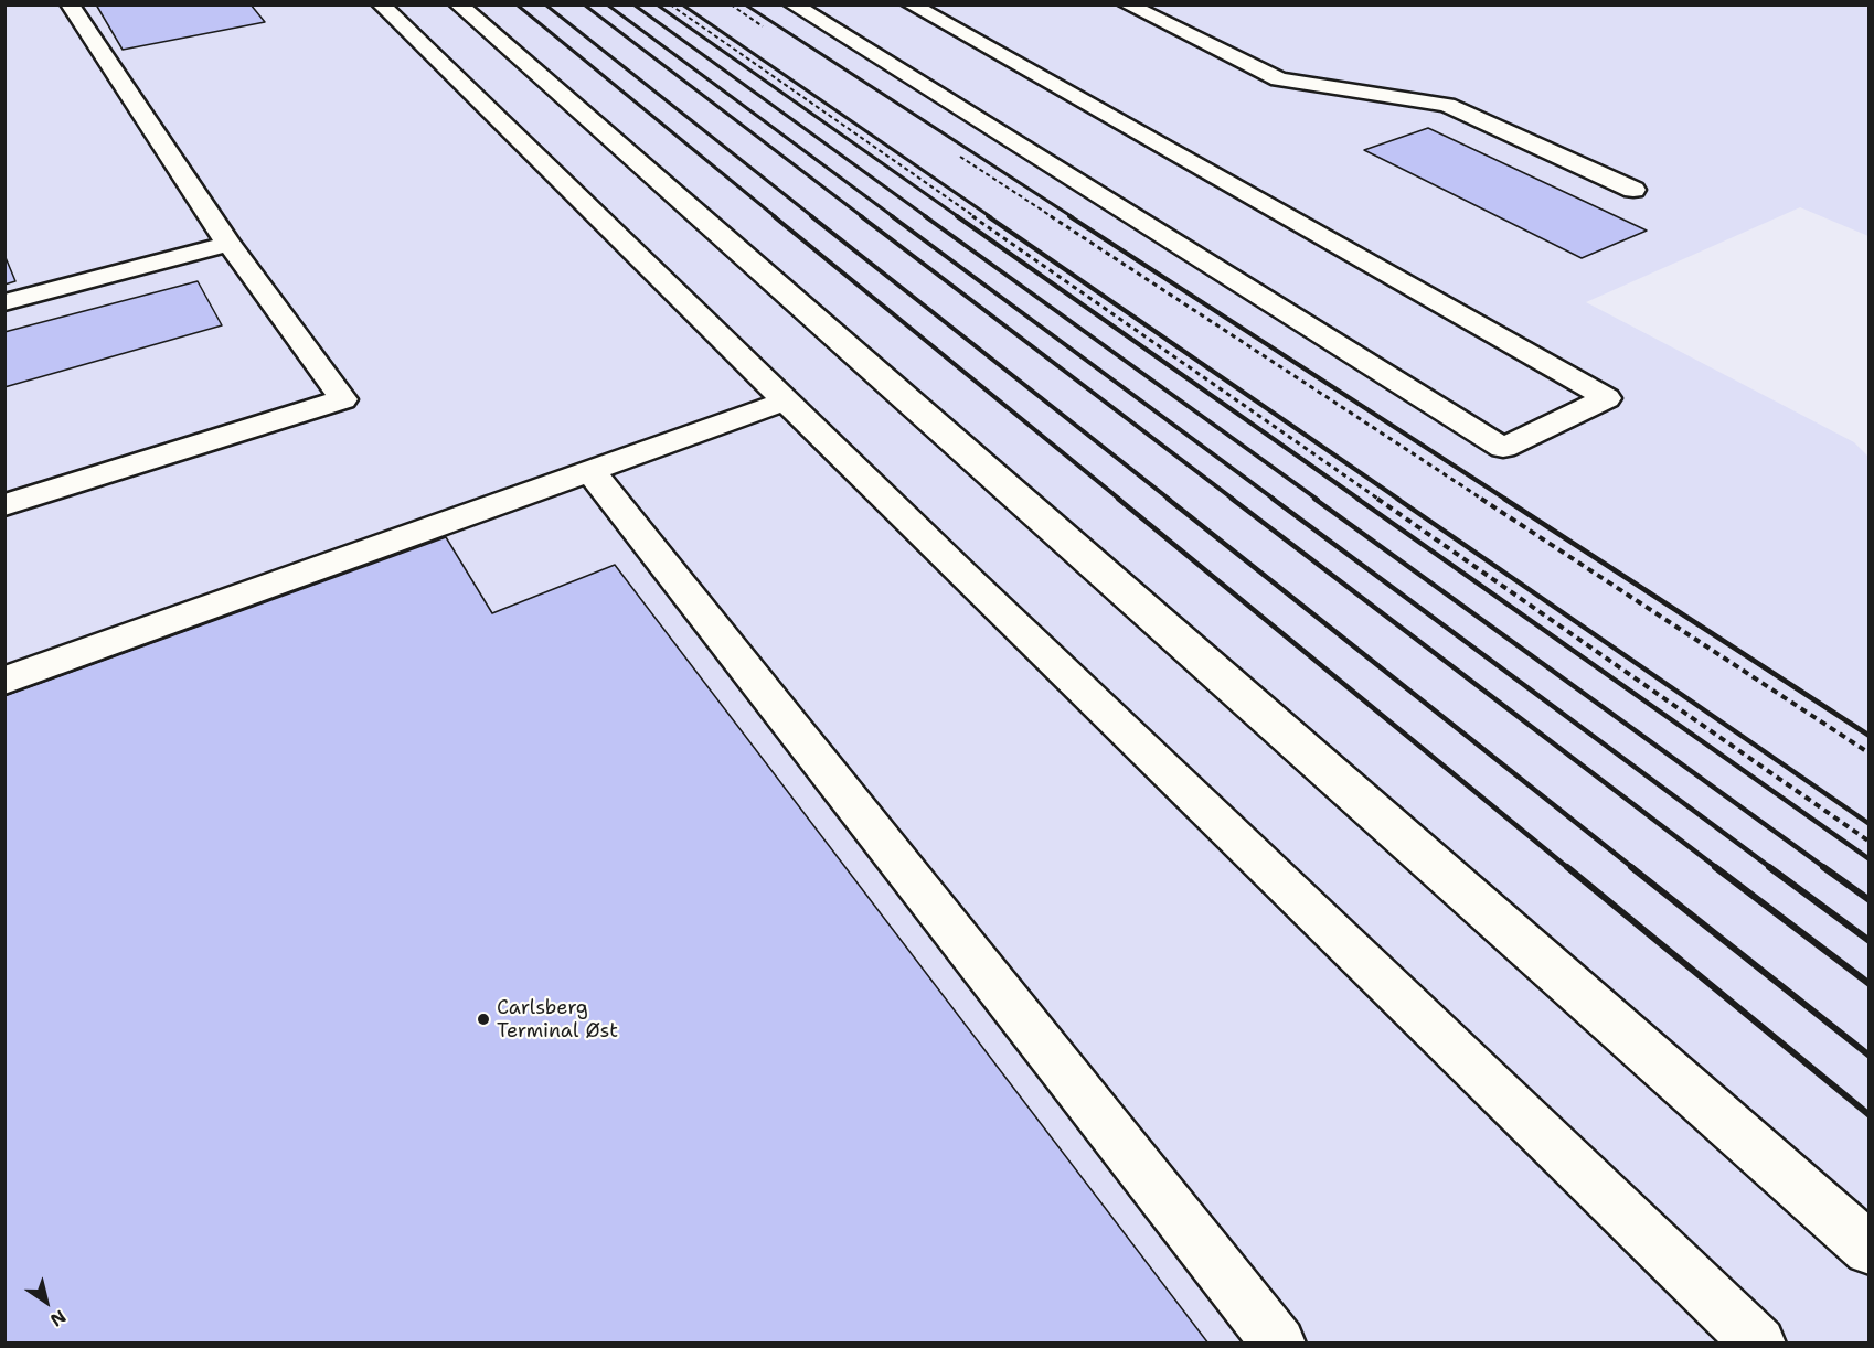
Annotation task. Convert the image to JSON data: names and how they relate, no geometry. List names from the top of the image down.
{
  "places": ["Carlsberg Terminal Øst"],
  "north": "bottom right"
}
